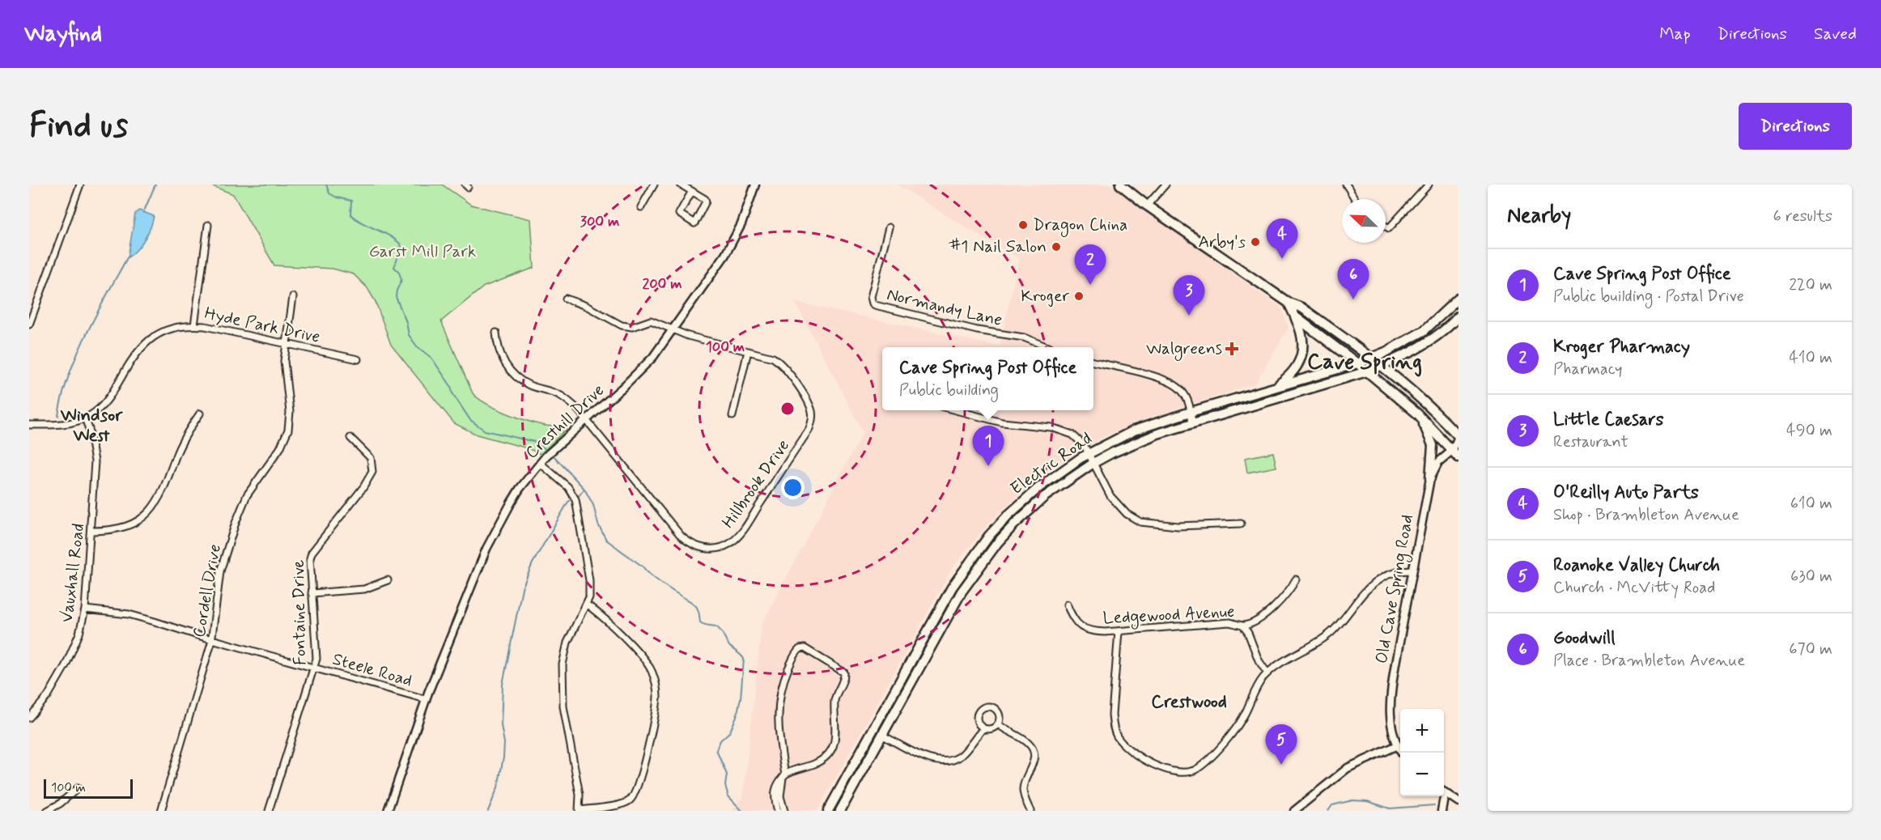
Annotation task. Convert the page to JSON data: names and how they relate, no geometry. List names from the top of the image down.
{
  "streets": {
    "main road": ["Electric Road"],
    "street": [
      "Normandy Lane",
      "Hyde Park Drive",
      "Cresthill Drive",
      "Hillbrook Drive",
      "Vauxhall Road",
      "Old Cave Spring Road",
      "Cordell Drive",
      "Fontaine Drive",
      "Ledgewood Avenue",
      "Steele Road"
    ]
  },
  "crossings": [
    ["Hyde Park Drive", "Vauxhall Road"],
    ["Hyde Park Drive", "Cordell Drive"],
    ["Cresthill Drive", "Hillbrook Drive"],
    ["Cresthill Drive", "Steele Road"],
    ["Vauxhall Road", "Steele Road"],
    ["Cordell Drive", "Steele Road"],
    ["Fontaine Drive", "Steele Road"]
  ],
  "districts": ["Cave Spring", "Windsor West", "Crestwood"],
  "parks": ["Garst Mill Park"],
  "places": {
    "other": [
      "Dragon China",
      "Arby's",
      "#1 Nail Salon",
      "Kroger"
    ],
    "health": ["Walgreens"]
  },
  "scale_bar": "100 m",
  "north": "top left",
  "page": {
    "header": "Wayfind",
    "nav": ["Map", "Directions", "Saved"],
    "buttons": "Directions",
    "title": "Find us",
    "heading": ["Nearby", "6 results"],
    "pins": [
      "4",
      "2",
      "6",
      "3",
      "1",
      "5"
    ],
    "list": [
      {
        "mark": "1",
        "name": "Cave Spring Post Office",
        "note": "Public building · Postal Drive",
        "value": "220 m"
      },
      {
        "mark": "2",
        "name": "Kroger Pharmacy",
        "note": "Pharmacy",
        "value": "410 m"
      },
      {
        "mark": "3",
        "name": "Little Caesars",
        "note": "Restaurant",
        "value": "490 m"
      },
      {
        "mark": "4",
        "name": "O'Reilly Auto Parts",
        "note": "Shop · Brambleton Avenue",
        "value": "610 m"
      },
      {
        "mark": "5",
        "name": "Roanoke Valley Church",
        "note": "Church · McVitty Road",
        "value": "630 m"
      },
      {
        "mark": "6",
        "name": "Goodwill",
        "note": "Place · Brambleton Avenue",
        "value": "670 m"
      }
    ],
    "popup": ["Cave Spring Post Office", "Public building"],
    "map_buttons": ["+", "−"],
    "scale": "100 m"
  },
  "rings": ["300 m", "200 m", "100 m"]
}
